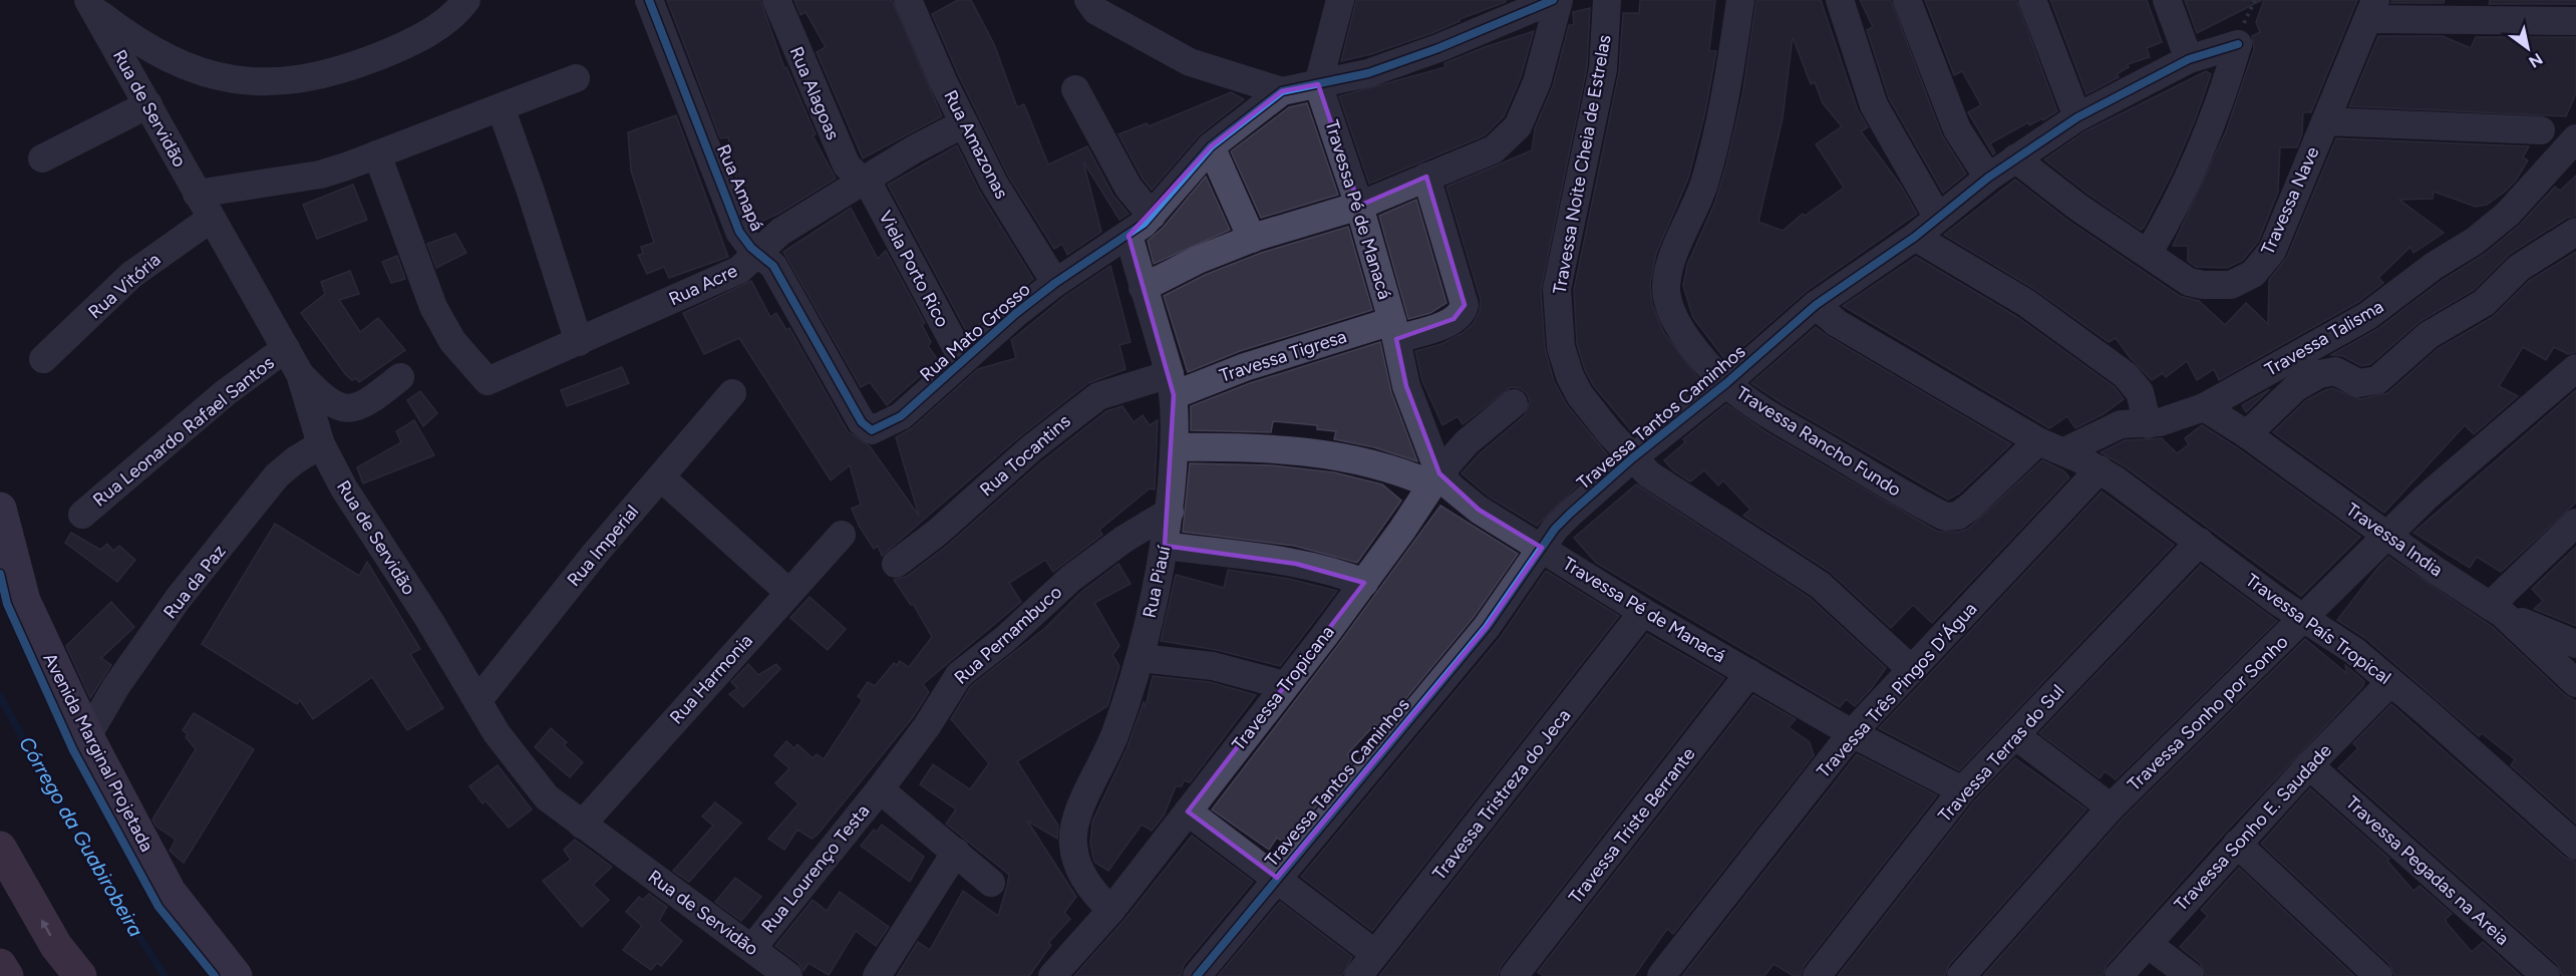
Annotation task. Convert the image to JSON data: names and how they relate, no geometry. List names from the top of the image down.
{
  "streets": {
    "main road": ["Avenida Marginal Projetada"],
    "street": [
      "Rua Alagoas",
      "Rua de Servidão",
      "Rua Amazonas",
      "Travessa Noite Cheia de Estrelas",
      "Rua Amapá",
      "Travessa Nave",
      "Travessa Pé de Manacá",
      "Viela Porto Rico",
      "Rua Acre",
      "Rua Vitória",
      "Rua Mato Grosso",
      "Travessa Talisma",
      "Travessa Tigresa",
      "Travessa Tantos Caminhos",
      "Rua Leonardo Rafael Santos",
      "Travessa Rancho Fundo",
      "Rua Tocantins",
      "Travessa India",
      "Rua Imperial",
      "Rua da Paz",
      "Rua Piauí",
      "Travessa País Tropical",
      "Rua Pernambuco",
      "Rua Harmonia",
      "Travessa Tropicana",
      "Travessa Três Pingos D'Água",
      "Travessa Sonho por Sonho",
      "Travessa Terras do Sul",
      "Travessa Tristreza do Jeca",
      "Travessa Triste Berrante",
      "Travessa Sonho E. Saudade",
      "Rua Lourenço Testa",
      "Travessa Pegadas na Areia"
    ]
  },
  "crossings": [
    ["Rua Alagoas", "Viela Porto Rico"],
    ["Rua Alagoas", "Rua Acre"],
    ["Rua de Servidão", "Rua Vitória"],
    ["Rua de Servidão", "Rua Leonardo Rafael Santos"],
    ["Rua de Servidão", "Rua Imperial"],
    ["Rua de Servidão", "Rua da Paz"],
    ["Rua de Servidão", "Rua Harmonia"],
    ["Rua de Servidão", "Rua Lourenço Testa"],
    ["Rua Amazonas", "Rua Acre"],
    ["Rua Amazonas", "Rua Mato Grosso"],
    ["Travessa Noite Cheia de Estrelas", "Travessa Tantos Caminhos"],
    ["Travessa Noite Cheia de Estrelas", "Travessa Três Pingos D'Água"],
    ["Rua Amapá", "Rua Acre"],
    ["Rua Amapá", "Rua Mato Grosso"],
    ["Travessa Nave", "Travessa Tantos Caminhos"],
    ["Travessa Pé de Manacá", "Travessa Tigresa"],
    ["Travessa Pé de Manacá", "Travessa Tantos Caminhos"],
    ["Travessa Pé de Manacá", "Travessa Tropicana"],
    ["Travessa Pé de Manacá", "Travessa Três Pingos D'Água"],
    ["Travessa Pé de Manacá", "Travessa Terras do Sul"],
    ["Travessa Pé de Manacá", "Travessa Tristreza do Jeca"],
    ["Travessa Pé de Manacá", "Travessa Triste Berrante"],
    ["Viela Porto Rico", "Rua Acre"],
    ["Viela Porto Rico", "Rua Mato Grosso"],
    ["Rua Mato Grosso", "Rua Piauí"],
    ["Travessa Talisma", "Travessa India"],
    ["Travessa Talisma", "Travessa País Tropical"],
    ["Travessa Tigresa", "Rua Tocantins"],
    ["Travessa Tigresa", "Rua Piauí"],
    ["Travessa Tantos Caminhos", "Travessa Rancho Fundo"],
    ["Travessa Tantos Caminhos", "Travessa País Tropical"],
    ["Travessa Rancho Fundo", "Travessa País Tropical"],
    ["Rua Tocantins", "Rua Piauí"],
    ["Travessa India", "Travessa Sonho por Sonho"],
    ["Rua da Paz", "Avenida Marginal Projetada"],
    ["Rua Piauí", "Rua Pernambuco"],
    ["Rua Piauí", "Travessa Tropicana"],
    ["Travessa País Tropical", "Travessa Três Pingos D'Água"],
    ["Travessa País Tropical", "Travessa Sonho por Sonho"],
    ["Travessa País Tropical", "Travessa Terras do Sul"],
    ["Travessa País Tropical", "Travessa Sonho E. Saudade"],
    ["Rua Pernambuco", "Rua Lourenço Testa"],
    ["Travessa Sonho E. Saudade", "Travessa Pegadas na Areia"]
  ],
  "water": ["Córrego da Guabirobeira"],
  "north": "bottom right"
}
